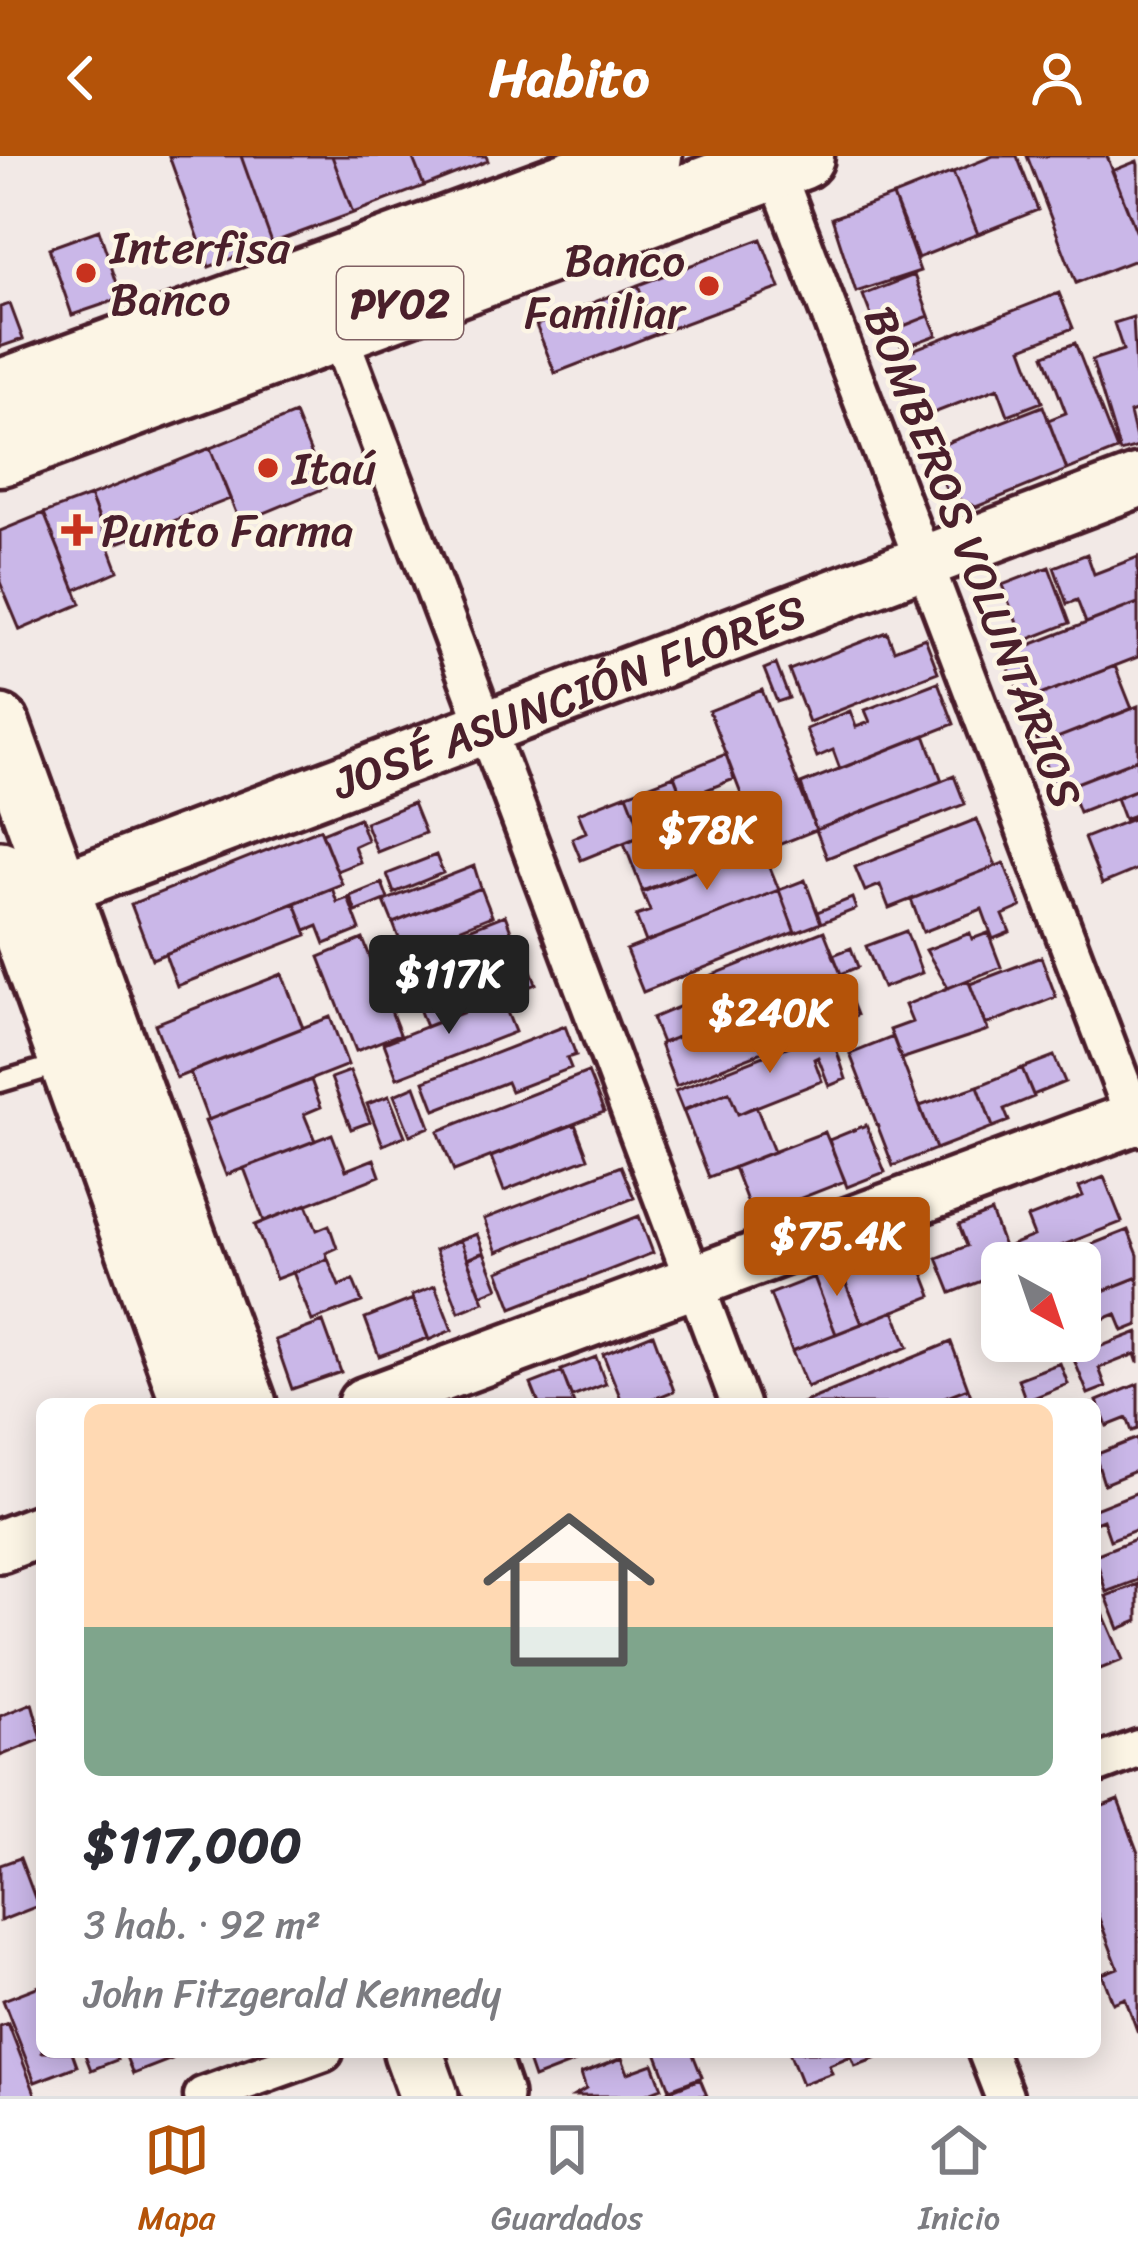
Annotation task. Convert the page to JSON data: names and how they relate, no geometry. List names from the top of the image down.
{
  "streets": {
    "highway": ["PY02"],
    "street": ["BOMBEROS VOLUNTARIOS", "JOSÉ ASUNCIÓN FLORES"]
  },
  "crossings": [
    ["PY02", "BOMBEROS VOLUNTARIOS"],
    ["BOMBEROS VOLUNTARIOS", "JOSÉ ASUNCIÓN FLORES"]
  ],
  "places": {
    "other": ["Interfisa Banco", "Banco Familiar", "Itaú"],
    "health": ["Punto Farma"]
  },
  "north": "bottom right",
  "page": {
    "header": "Habito",
    "price": [
      "$78K",
      "$117K",
      "$240K",
      "$75.4K"
    ],
    "list": [
      {
        "name": "$117,000",
        "note": "3 hab. · 92 m² · John Fitzgerald Kennedy"
      }
    ],
    "tabs": ["Mapa", "Guardados", "Inicio"]
  }
}
